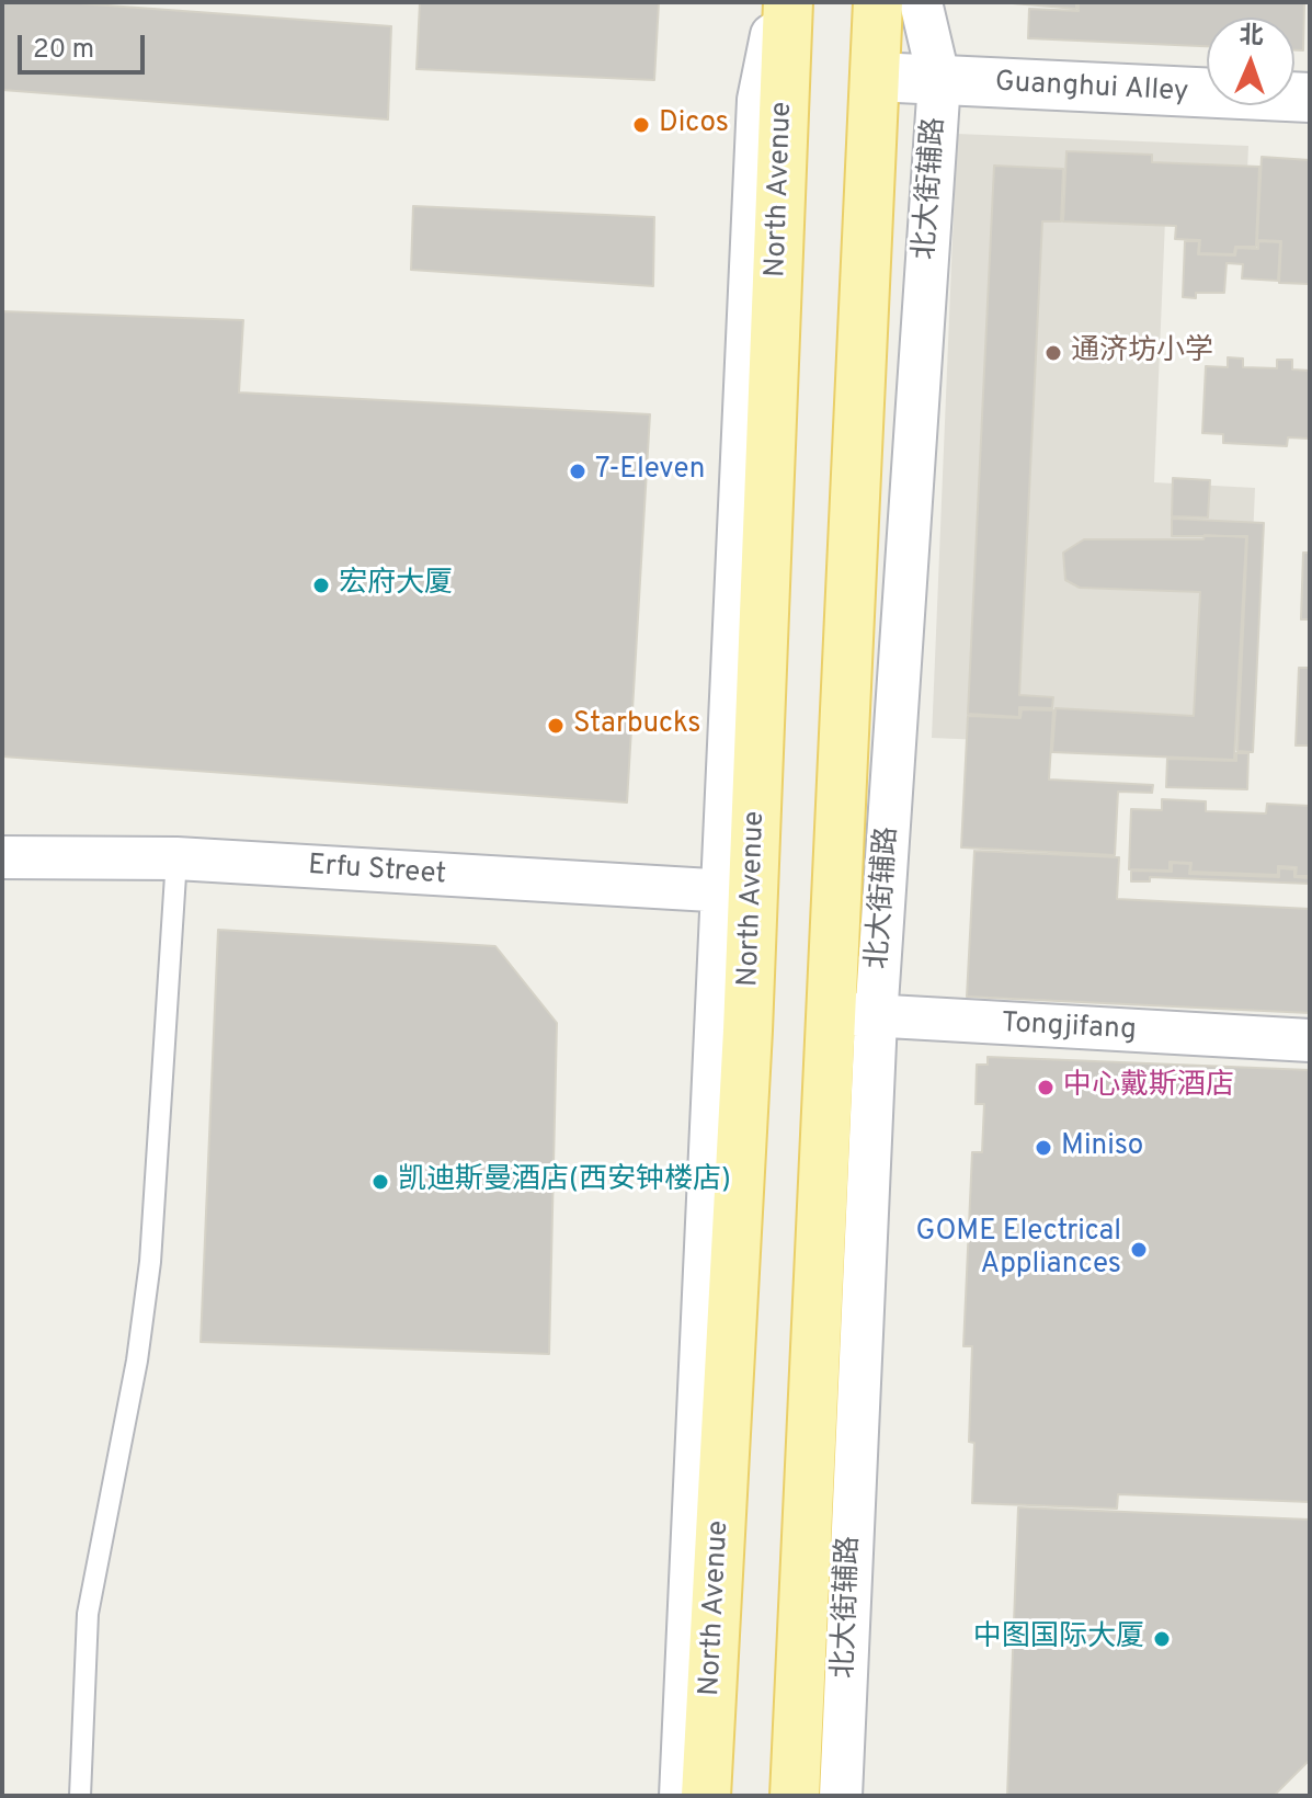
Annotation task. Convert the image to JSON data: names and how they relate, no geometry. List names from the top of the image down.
{
  "streets": {
    "main road": ["North Avenue"],
    "street": [
      "Guanghui Alley",
      "北大街辅路",
      "Erfu Street",
      "Tongjifang"
    ]
  },
  "crossings": [
    ["Guanghui Alley", "北大街辅路"],
    ["北大街辅路", "Tongjifang"],
    ["North Avenue", "Erfu Street"]
  ],
  "places": [
    "Dicos",
    "通济坊小学",
    "7-Eleven",
    "宏府大厦",
    "Starbucks",
    "中心戴斯酒店",
    "Miniso",
    "凯迪斯曼酒店(西安钟楼店)",
    "GOME Electrical Appliances",
    "中图国际大厦"
  ],
  "scale_bar": "20 m",
  "north": "top"
}
